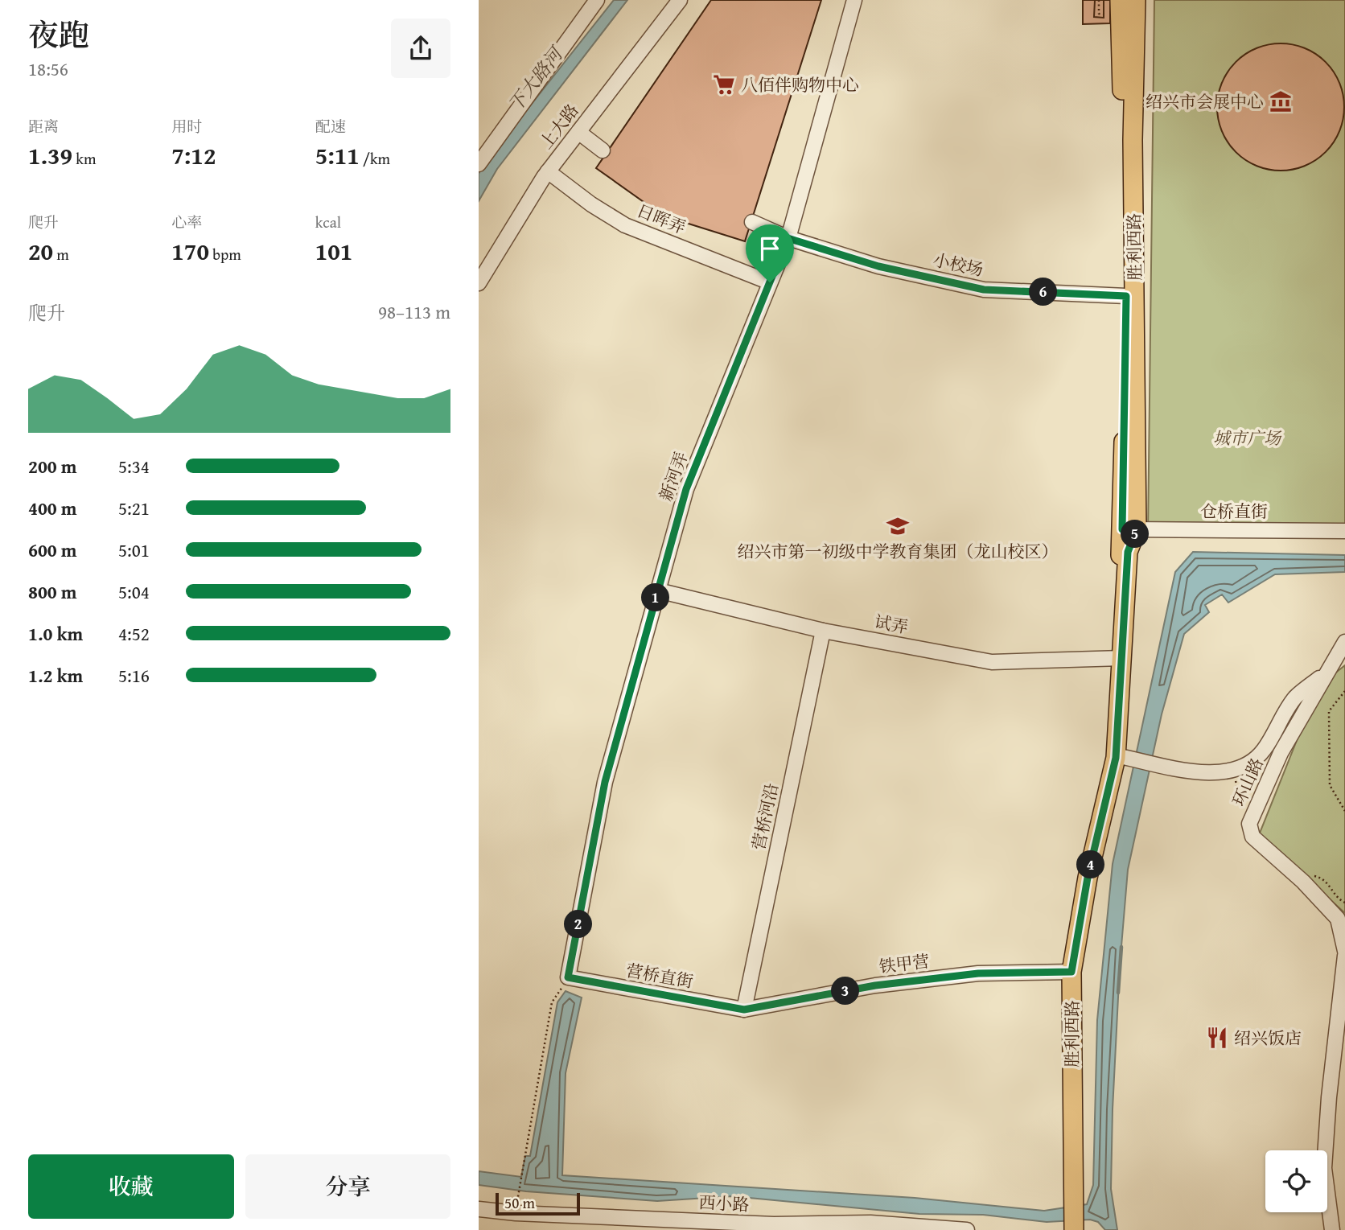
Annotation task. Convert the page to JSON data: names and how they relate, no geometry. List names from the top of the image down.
{
  "streets": {
    "main road": ["胜利西路"],
    "street": [
      "上大路",
      "日晖弄",
      "小校场",
      "新河弄",
      "仓桥直街",
      "试弄",
      "环山路",
      "营桥河沿",
      "铁甲营",
      "营桥直街",
      "西小路"
    ]
  },
  "crossings": [
    ["上大路", "日晖弄"],
    ["日晖弄", "新河弄"],
    ["胜利西路", "小校场"],
    ["胜利西路", "仓桥直街"],
    ["胜利西路", "试弄"],
    ["胜利西路", "铁甲营"],
    ["小校场", "新河弄"],
    ["新河弄", "试弄"],
    ["新河弄", "营桥直街"],
    ["试弄", "营桥河沿"],
    ["营桥河沿", "铁甲营"],
    ["营桥河沿", "营桥直街"],
    ["铁甲营", "营桥直街"]
  ],
  "water": ["下大路河"],
  "parks": ["城市广场"],
  "places": {
    "supermarket": ["八佰伴购物中心"],
    "museum": ["绍兴市会展中心"],
    "school or university": ["绍兴市第一初级中学教育集团（龙山校区）"],
    "restaurant": ["绍兴饭店"]
  },
  "scale_bar": "50 m",
  "page": {
    "heading": ["夜跑", "18:56"],
    "stats": [
      ["距离", "1.39 km"],
      ["用时", "7:12"],
      ["配速", "5:11 /km"],
      ["爬升", "20 m"],
      ["心率", "170 bpm"],
      ["kcal", "101"]
    ],
    "pins": [
      "6",
      "5",
      "1",
      "4",
      "2",
      "3"
    ],
    "chart": ["爬升", "98–113 m"],
    "list": [
      {
        "name": "200 m",
        "note": "5:34"
      },
      {
        "name": "400 m",
        "note": "5:21"
      },
      {
        "name": "600 m",
        "note": "5:01"
      },
      {
        "name": "800 m",
        "note": "5:04"
      },
      {
        "name": "1.0 km",
        "note": "4:52"
      },
      {
        "name": "1.2 km",
        "note": "5:16"
      }
    ],
    "buttons": ["收藏", "分享"],
    "scale": "50 m"
  }
}
